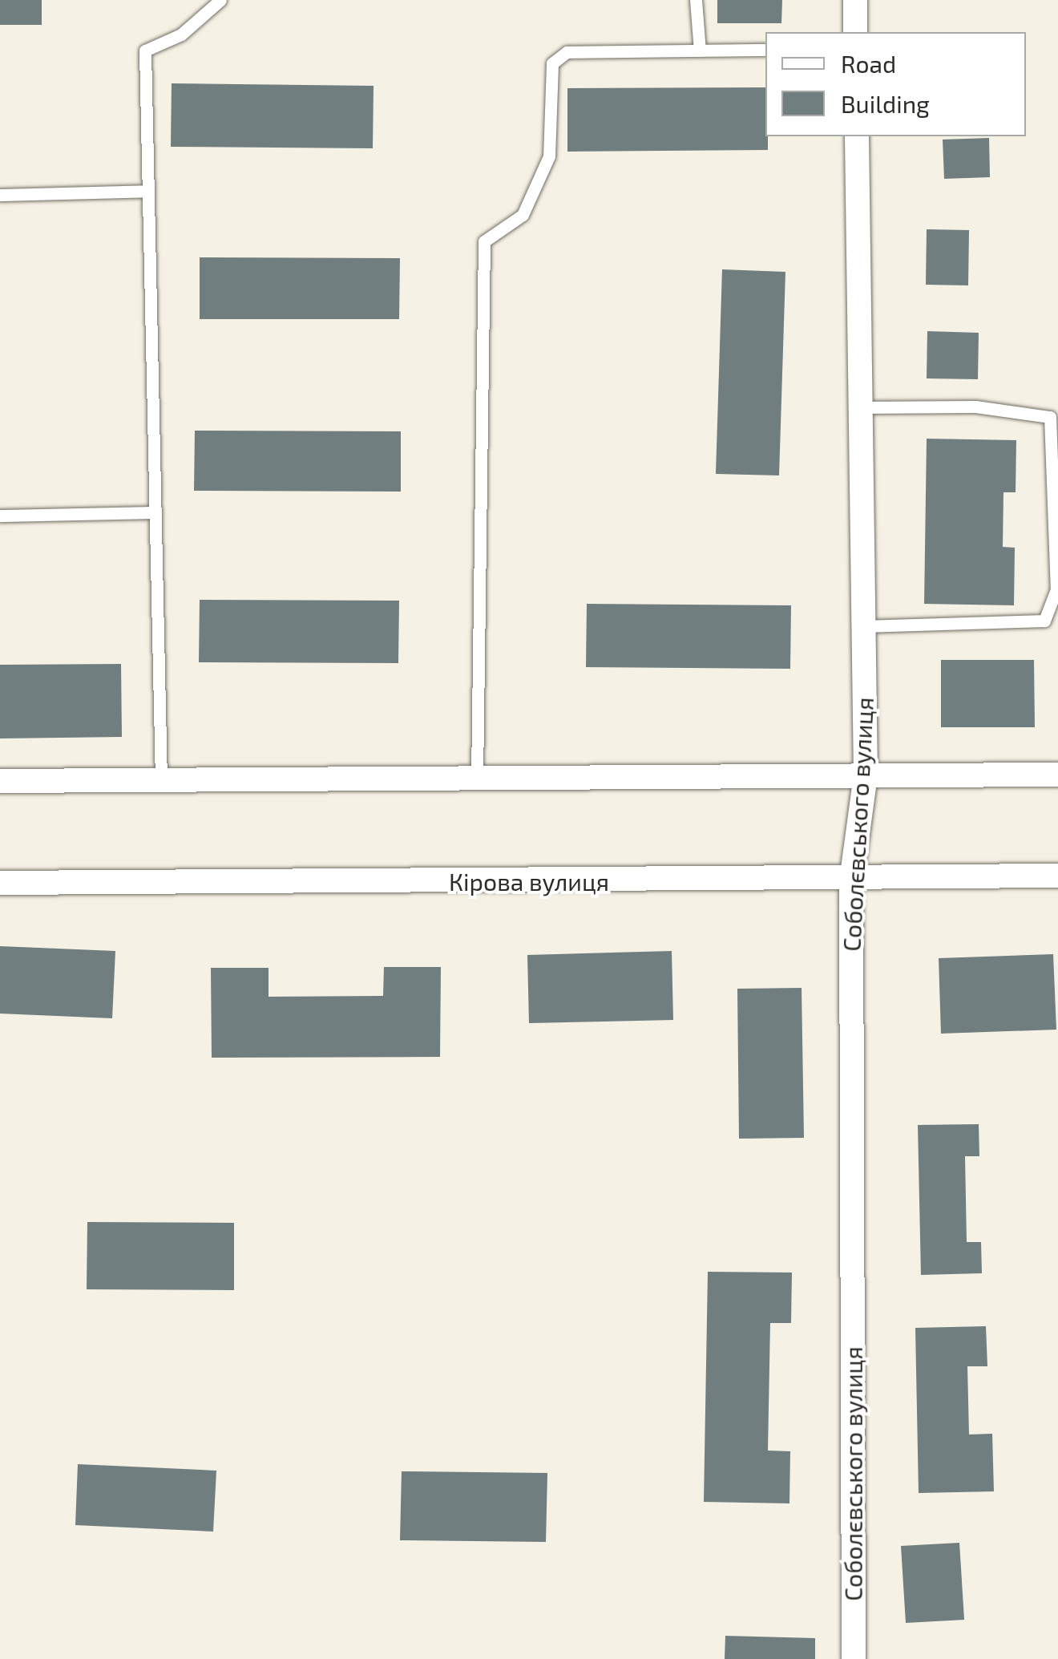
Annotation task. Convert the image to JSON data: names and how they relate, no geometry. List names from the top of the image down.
{
  "streets": {
    "street": ["Соболєвського вулиця", "Кірова вулиця"]
  },
  "crossings": [
    ["Соболєвського вулиця", "Кірова вулиця"]
  ],
  "legend": ["Road", "Building"]
}
